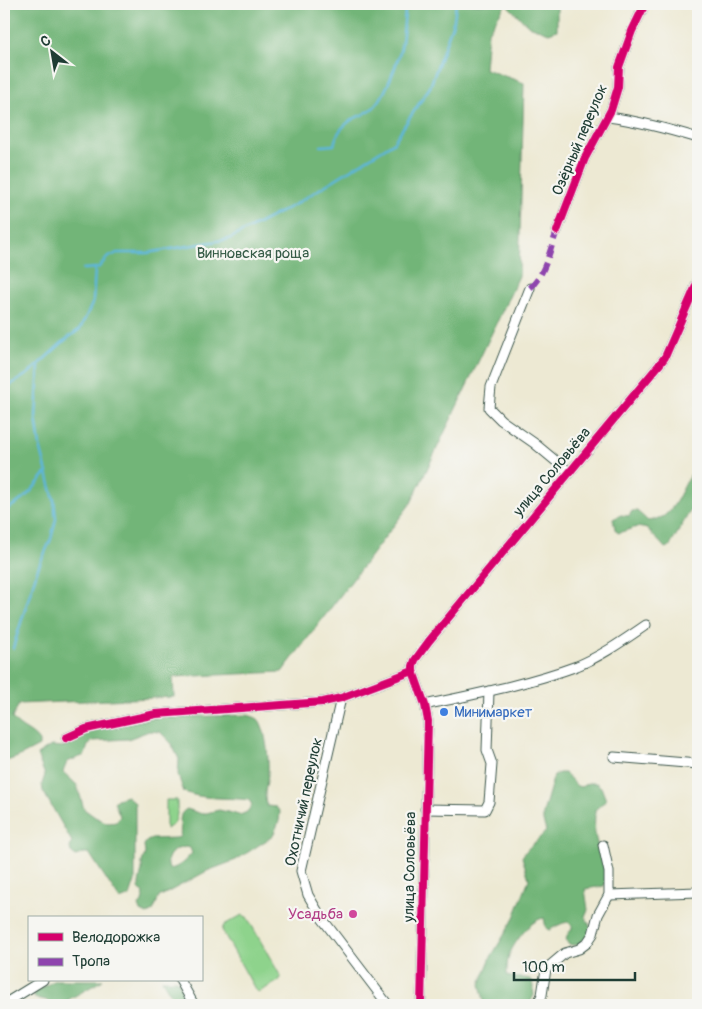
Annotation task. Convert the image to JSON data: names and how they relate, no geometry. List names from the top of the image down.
{
  "streets": {
    "street": ["Озёрный переулок", "улица Соловьёва", "Охотничий переулок"]
  },
  "parks": ["Винновская роща"],
  "places": ["Минимаркет", "Усадьба"],
  "legend": ["Велодорожка", "Тропа"],
  "scale_bar": "100 m",
  "north": "top left"
}
